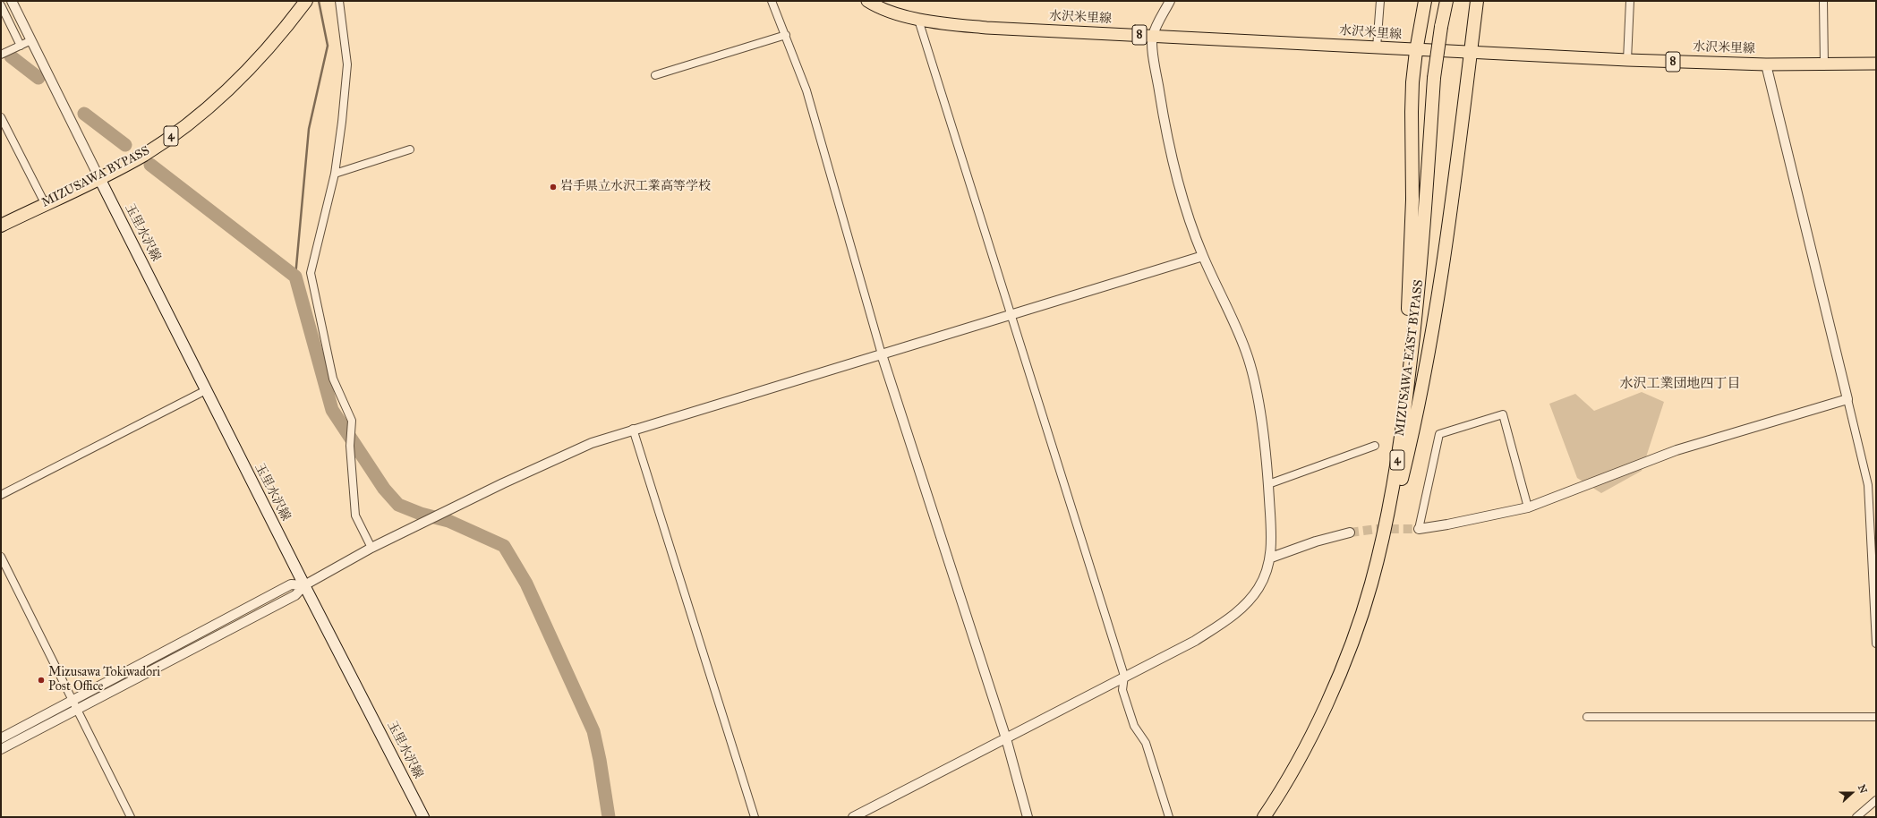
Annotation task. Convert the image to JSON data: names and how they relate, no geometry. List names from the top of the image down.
{
  "streets": {
    "highway": ["4", "MIZUSAWA BYPASS", "MIZUSAWA-EAST BYPASS"],
    "main road": ["水沢米里線", "8", "玉里水沢線"]
  },
  "crossings": [
    ["MIZUSAWA BYPASS", "玉里水沢線"]
  ],
  "districts": ["水沢工業団地四丁目"],
  "places": ["岩手県立水沢工業高等学校", "Mizusawa Tokiwadori Post Office"],
  "north": "right"
}
